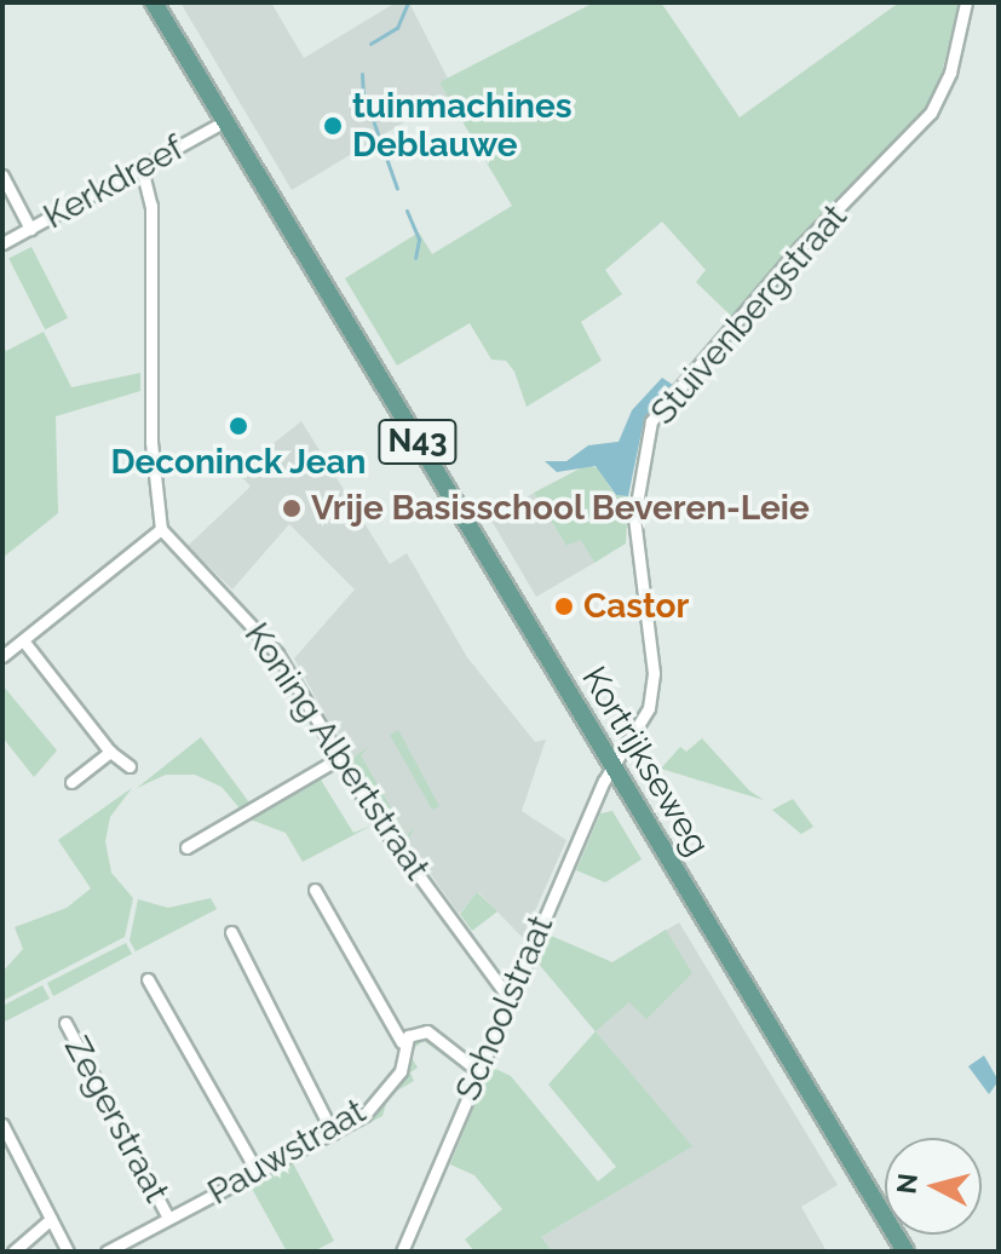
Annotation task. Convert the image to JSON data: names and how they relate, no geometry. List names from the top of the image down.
{
  "streets": {
    "main road": ["N43", "Kortrijkseweg"],
    "street": [
      "Kerkdreef",
      "Stuivenbergstraat",
      "Koning Albertstraat",
      "Schoolstraat",
      "Zegerstraat",
      "Pauwstraat"
    ]
  },
  "crossings": [
    ["Kerkdreef", "Kortrijkseweg"],
    ["Stuivenbergstraat", "Kortrijkseweg"],
    ["Stuivenbergstraat", "Schoolstraat"],
    ["Koning Albertstraat", "Schoolstraat"],
    ["Kortrijkseweg", "Schoolstraat"],
    ["Zegerstraat", "Pauwstraat"]
  ],
  "places": [
    "tuinmachines Deblauwe",
    "Deconinck Jean",
    "Vrije Basisschool Beveren-Leie",
    "Castor"
  ],
  "north": "left"
}
